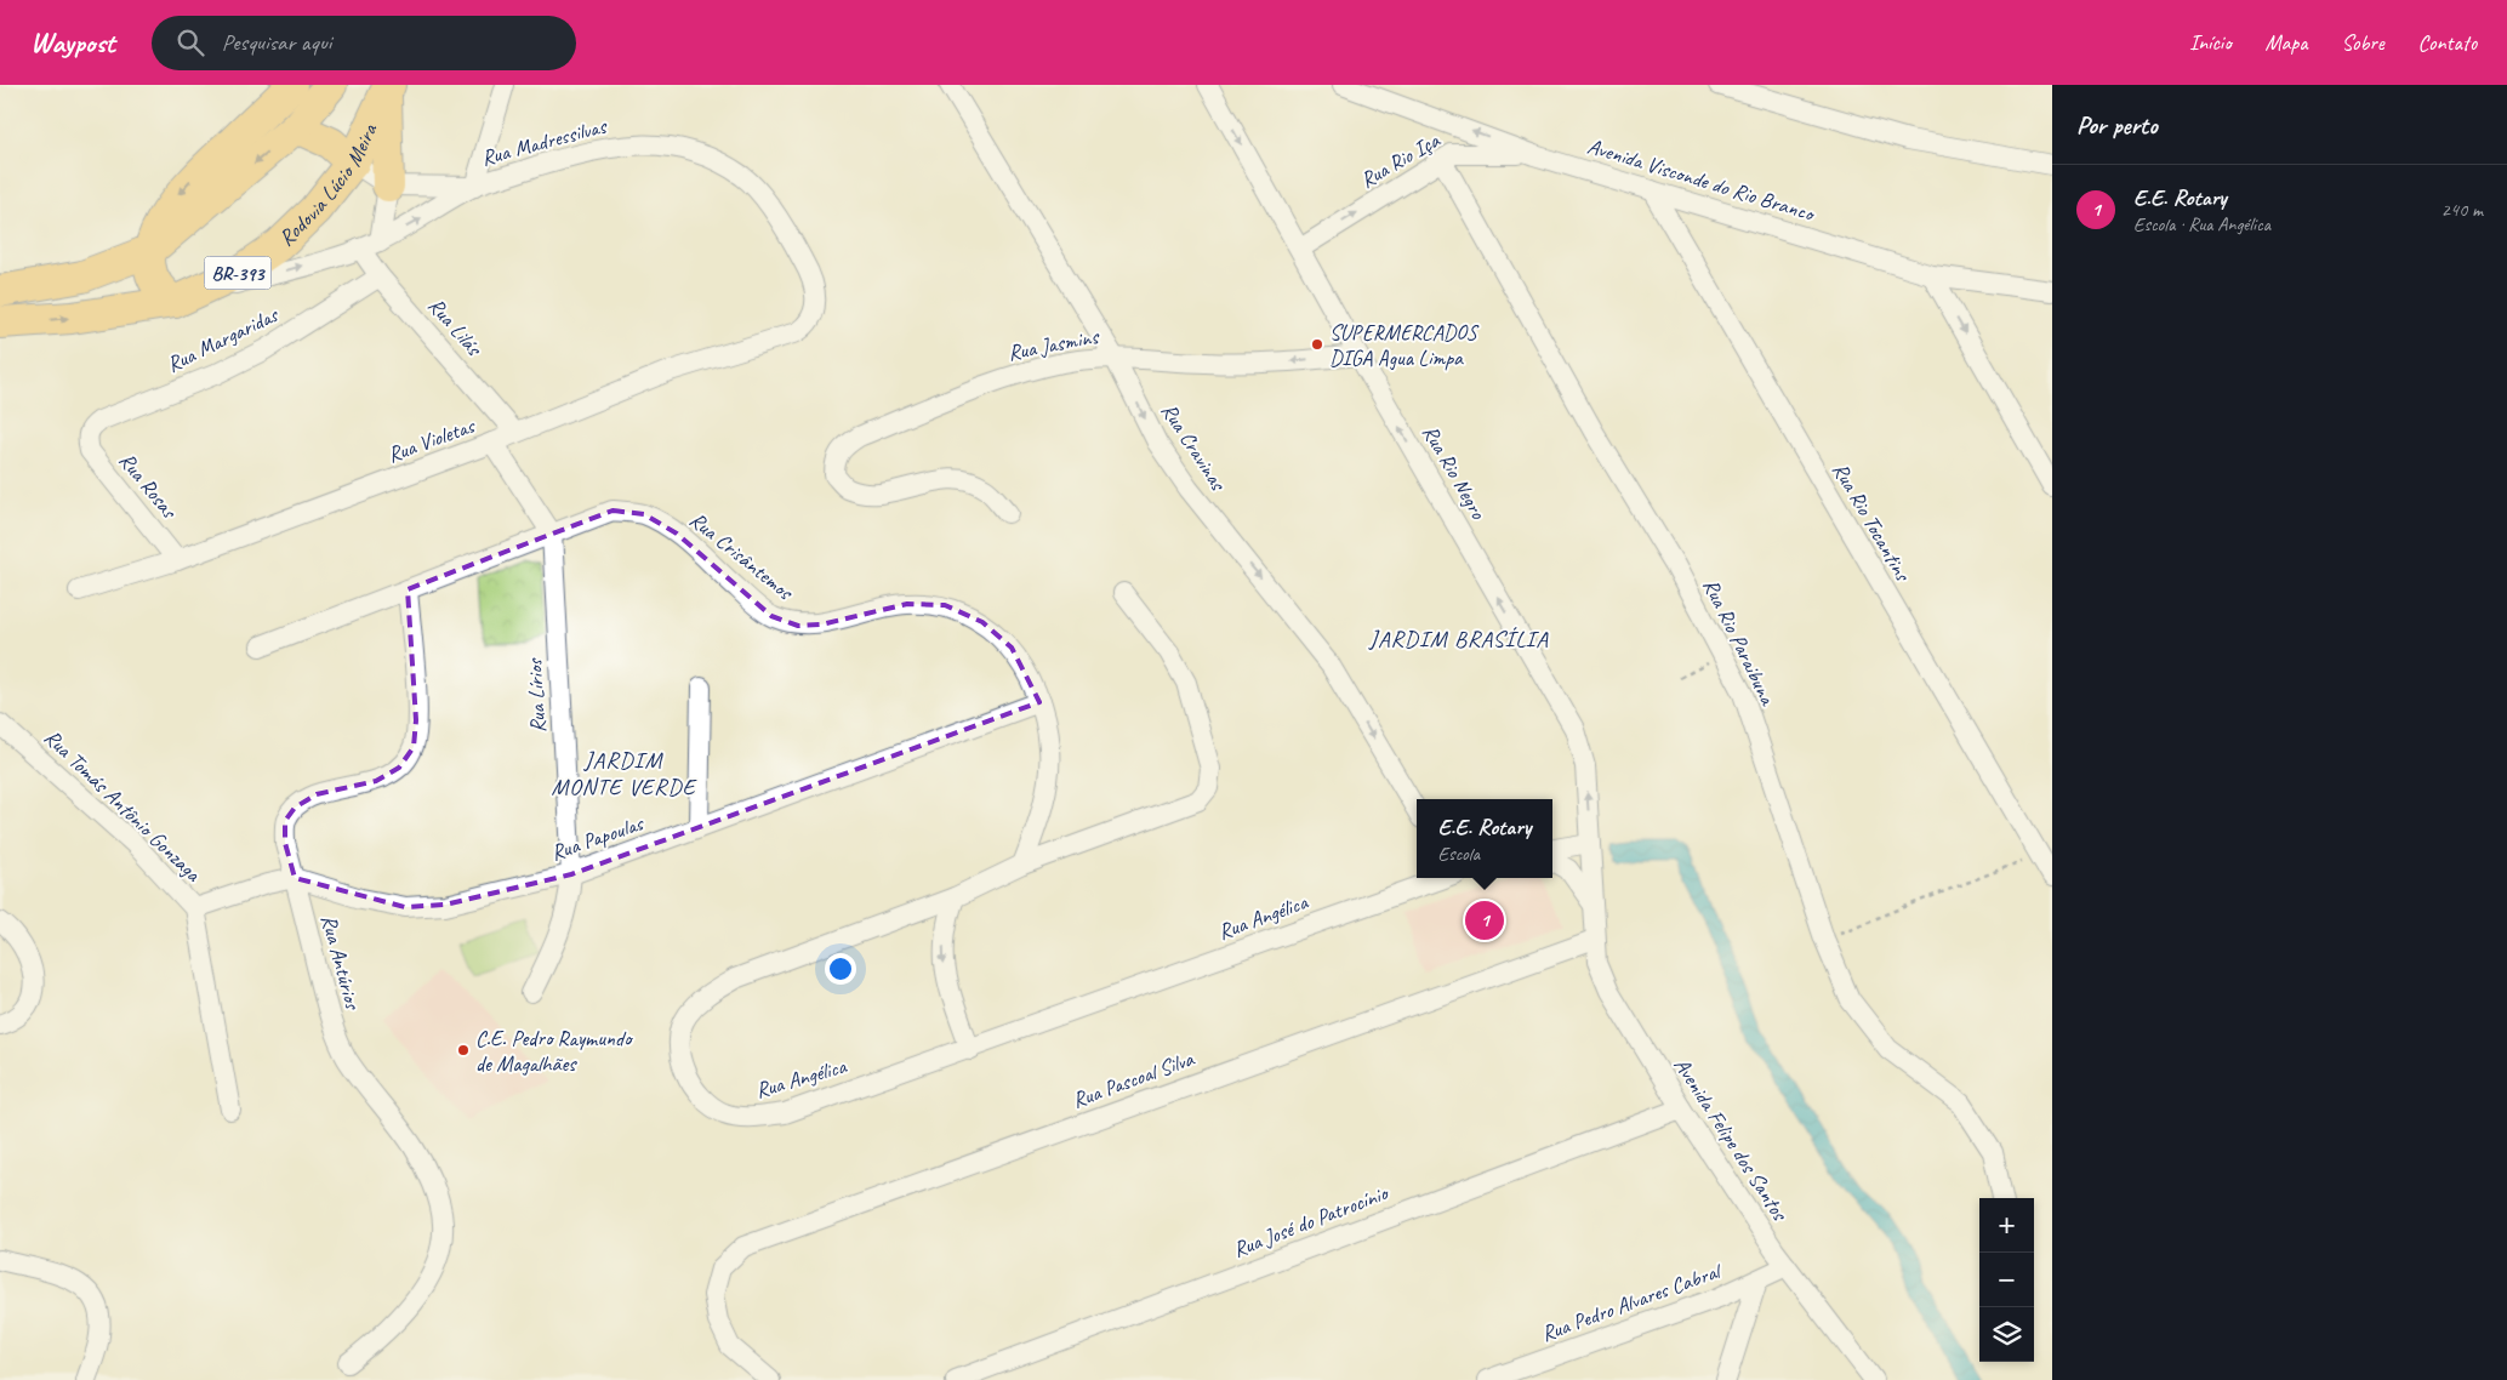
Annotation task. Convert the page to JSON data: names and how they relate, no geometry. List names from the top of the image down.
{
  "streets": {
    "main road": ["Rodovia Lúcio Meira", "BR-393"],
    "street": [
      "Rua Madressilvas",
      "Rua Rio Iça",
      "Avenida Visconde do Rio Branco",
      "Rua Lilás",
      "Rua Margaridas",
      "Rua Jasmins",
      "Rua Violetas",
      "Rua Cravinas",
      "Rua Rio Negro",
      "Rua Rosas",
      "Rua Rio Tocantins",
      "Rua Crisântemos",
      "Rua Rio Paraibuna",
      "Rua Lírios",
      "Rua Tomás Antônio Gonzaga",
      "Rua Papoulas",
      "Rua Angélica",
      "Rua Antúrios",
      "Rua Pascoal Silva",
      "Avenida Felipe dos Santos",
      "Rua José do Patrocínio",
      "Rua Pedro Alvares Cabral"
    ]
  },
  "crossings": [
    ["Rua Madressilvas", "Rodovia Lúcio Meira"],
    ["Rua Madressilvas", "Rua Lilás"],
    ["Rua Madressilvas", "Rua Violetas"],
    ["Rua Rio Iça", "Avenida Visconde do Rio Branco"],
    ["Rua Rio Iça", "Rua Rio Negro"],
    ["Rua Rio Iça", "Rua Rio Paraibuna"],
    ["Avenida Visconde do Rio Branco", "Rua Rio Tocantins"],
    ["Avenida Visconde do Rio Branco", "Rua Rio Paraibuna"],
    ["Rua Lilás", "Rua Margaridas"],
    ["Rua Lilás", "Rua Violetas"],
    ["Rua Margaridas", "Rua Rosas"],
    ["Rua Jasmins", "Rua Cravinas"],
    ["Rua Jasmins", "Rua Rio Negro"],
    ["Rua Violetas", "Rua Rosas"],
    ["Rua Violetas", "Rua Lírios"],
    ["Rua Rio Negro", "Avenida Felipe dos Santos"],
    ["Rua Crisântemos", "Rua Lírios"],
    ["Rua Crisântemos", "Rua Papoulas"],
    ["Rua Crisântemos", "Rua Angélica"],
    ["Rua Crisântemos", "Rua Antúrios"],
    ["Rua Lírios", "Rua Papoulas"],
    ["Rua Tomás Antônio Gonzaga", "Rua Papoulas"],
    ["Rua Papoulas", "Rua Antúrios"],
    ["Rua Pascoal Silva", "Avenida Felipe dos Santos"],
    ["Avenida Felipe dos Santos", "Rua José do Patrocínio"],
    ["Avenida Felipe dos Santos", "Rua Pedro Alvares Cabral"]
  ],
  "one_way": ["Rua Madressilvas", "Rua Rio Iça", "Rua Cravinas"],
  "districts": ["JARDIM BRASÍLIA", "JARDIM MONTE VERDE"],
  "places": ["SUPERMERCADOS DIGA Agua Limpa", "C.E. Pedro Raymundo de Magalhães"],
  "page": {
    "header": "Waypost",
    "search": "Pesquisar aqui",
    "nav": [
      "Início",
      "Mapa",
      "Sobre",
      "Contato"
    ],
    "heading": "Por perto",
    "list": [
      {
        "mark": "1",
        "name": "E.E. Rotary",
        "note": "Escola · Rua Angélica",
        "value": "240 m"
      }
    ],
    "popup": ["E.E. Rotary", "Escola"],
    "pins": "1",
    "map_buttons": ["+", "−"]
  }
}
